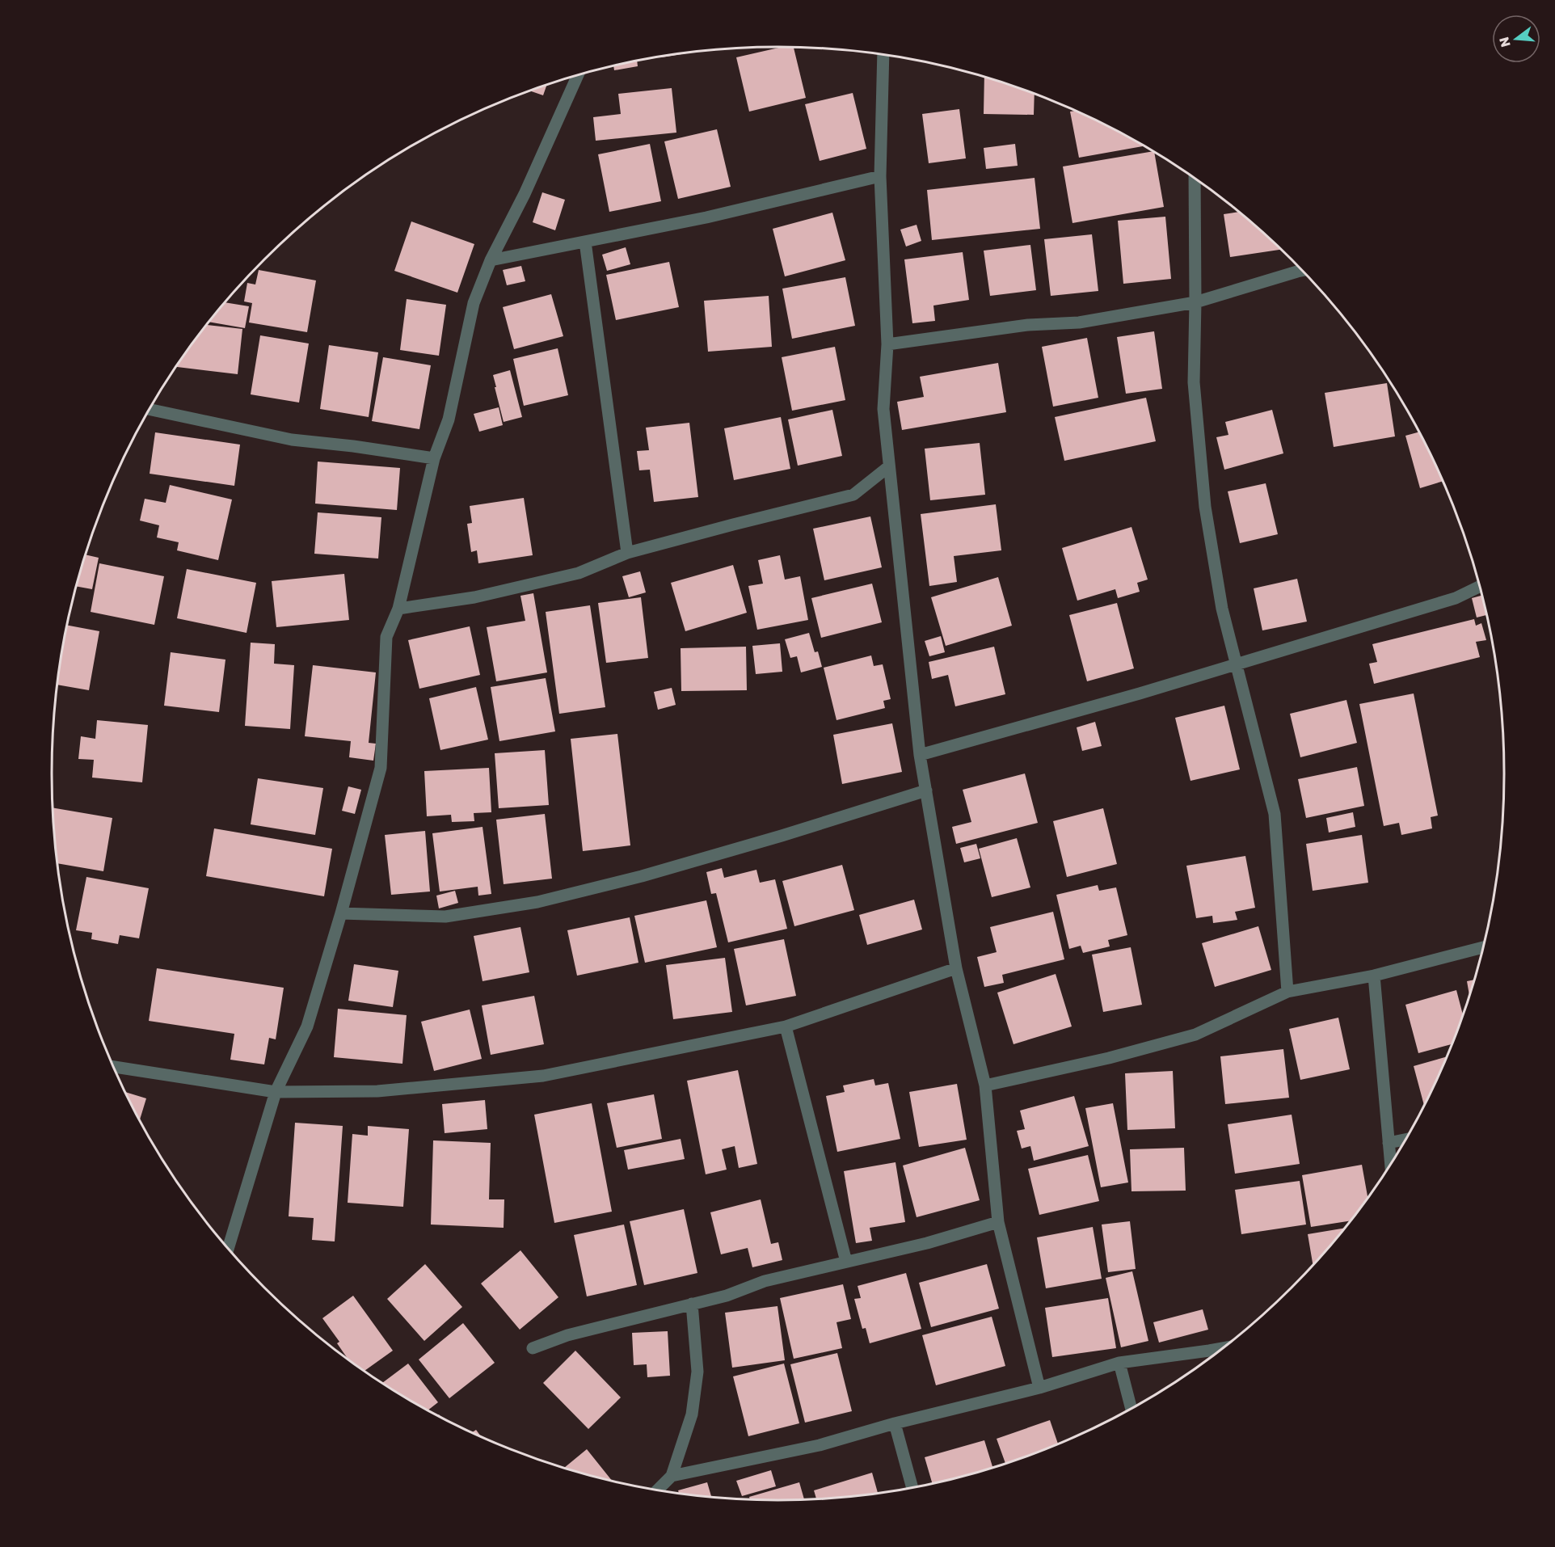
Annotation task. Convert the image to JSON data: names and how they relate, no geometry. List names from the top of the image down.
{
  "north": "left"
}
